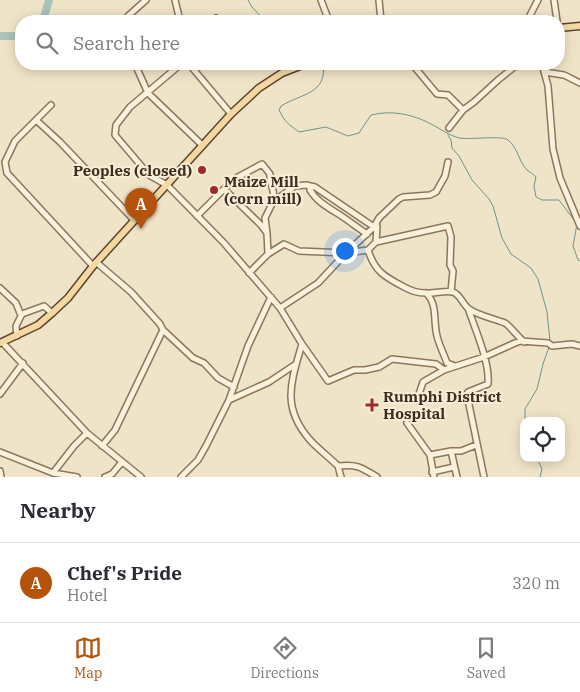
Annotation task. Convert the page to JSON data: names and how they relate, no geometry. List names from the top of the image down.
{
  "places": {
    "other": ["Peoples (closed)", "Maize Mill (corn mill)"],
    "health": ["Rumphi District Hospital"]
  },
  "page": {
    "search": "Search here",
    "pins": "A",
    "heading": "Nearby",
    "list": [
      {
        "mark": "A",
        "name": "Chef's Pride",
        "note": "Hotel",
        "value": "320 m"
      }
    ],
    "nav": ["Map", "Directions", "Saved"]
  }
}
